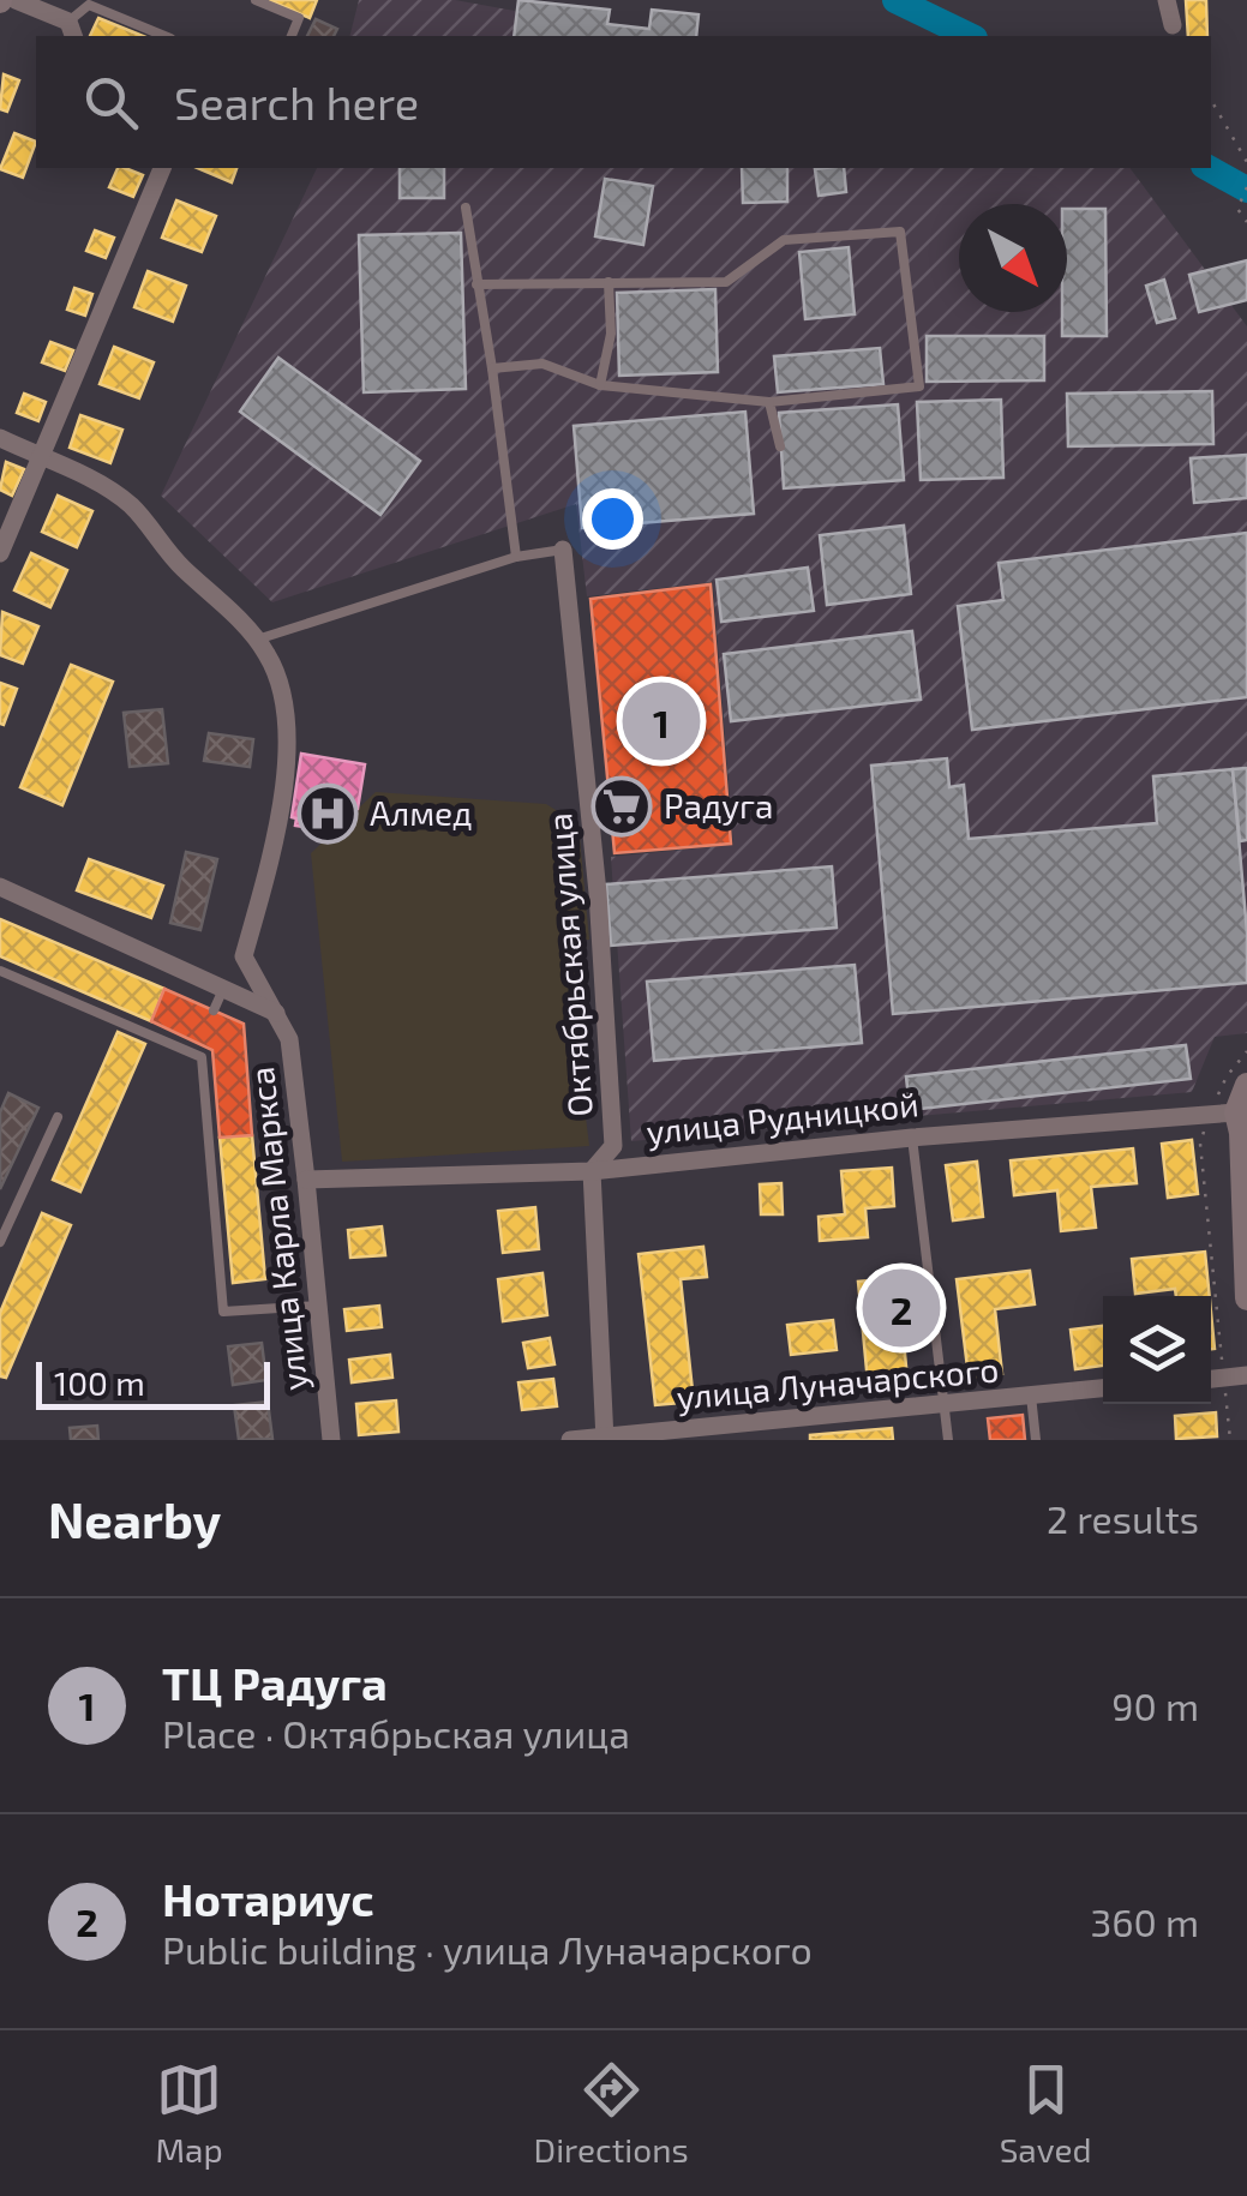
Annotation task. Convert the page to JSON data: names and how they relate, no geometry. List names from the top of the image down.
{
  "streets": {
    "street": [
      "Октябрьская улица",
      "улица Рудницкой",
      "улица Карла Маркса",
      "улица Луначарского"
    ]
  },
  "crossings": [
    ["Октябрьская улица", "улица Рудницкой"],
    ["Октябрьская улица", "улица Луначарского"],
    ["улица Рудницкой", "улица Карла Маркса"]
  ],
  "places": {
    "supermarket": ["Радуга"],
    "hospital": ["Алмед"]
  },
  "scale_bar": "100 m",
  "north": "bottom right",
  "page": {
    "search": "Search here",
    "pins": ["1", "2"],
    "scale": "100 m",
    "heading": ["Nearby", "2 results"],
    "list": [
      {
        "mark": "1",
        "name": "ТЦ Радуга",
        "note": "Place · Октябрьская улица",
        "value": "90 m"
      },
      {
        "mark": "2",
        "name": "Нотариус",
        "note": "Public building · улица Луначарского",
        "value": "360 m"
      }
    ],
    "nav": ["Map", "Directions", "Saved"]
  }
}
